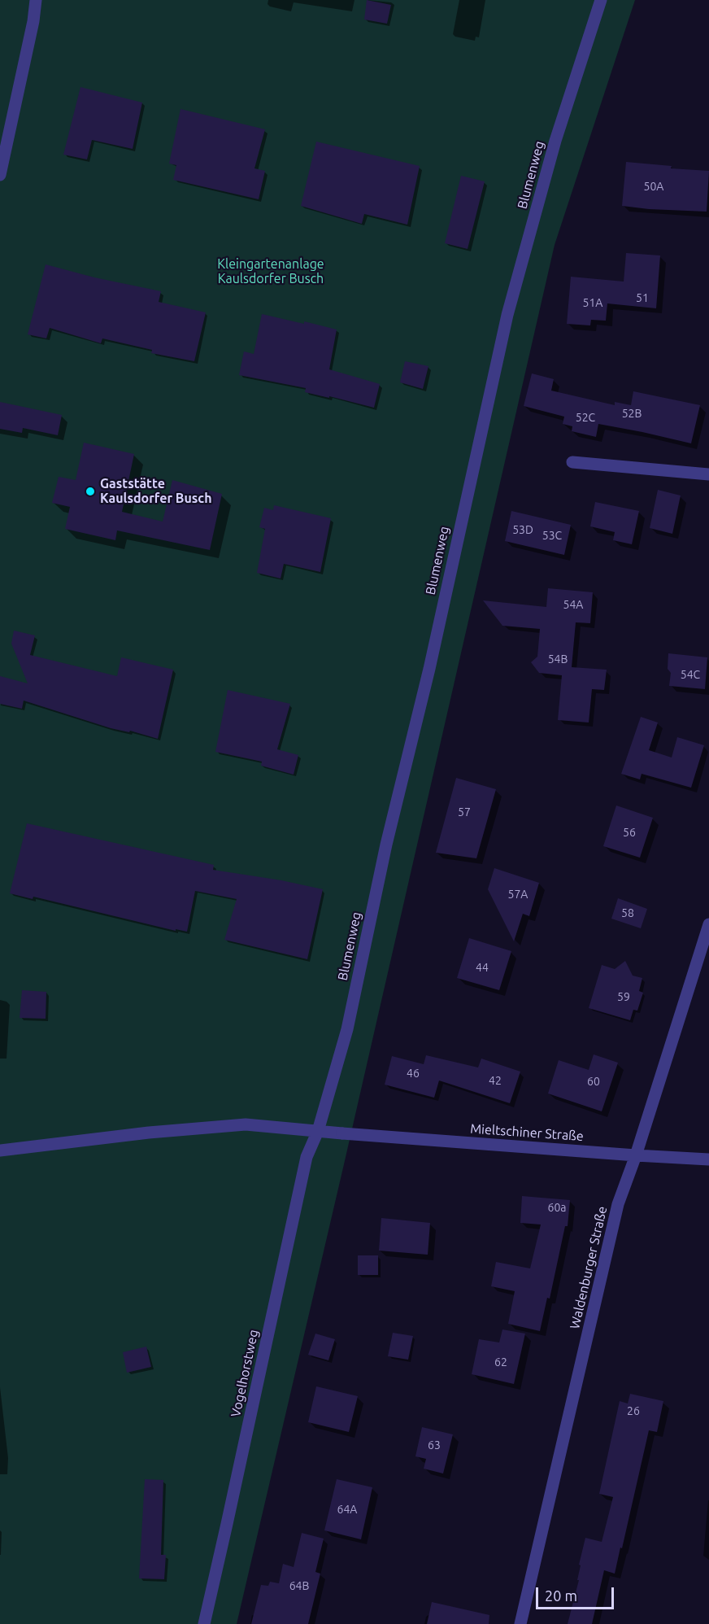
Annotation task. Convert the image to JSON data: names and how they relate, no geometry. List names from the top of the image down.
{
  "streets": {
    "street": [
      "Blumenweg",
      "Mieltschiner Straße",
      "Waldenburger Straße",
      "Vogelhorstweg"
    ]
  },
  "crossings": [
    ["Blumenweg", "Mieltschiner Straße"],
    ["Blumenweg", "Vogelhorstweg"],
    ["Mieltschiner Straße", "Waldenburger Straße"],
    ["Mieltschiner Straße", "Vogelhorstweg"]
  ],
  "parks": ["Kleingartenanlage Kaulsdorfer Busch"],
  "places": ["Gaststätte Kaulsdorfer Busch"],
  "house_numbers": [
    "50A",
    "51",
    "51A",
    "52B",
    "52C",
    "53D",
    "53C",
    "54A",
    "54B",
    "54C",
    "57",
    "56",
    "57A",
    "58",
    "44",
    "59",
    "46",
    "42",
    "60",
    "60a",
    "62",
    "26",
    "63",
    "64A",
    "64B"
  ],
  "scale_bar": "20 m"
}
